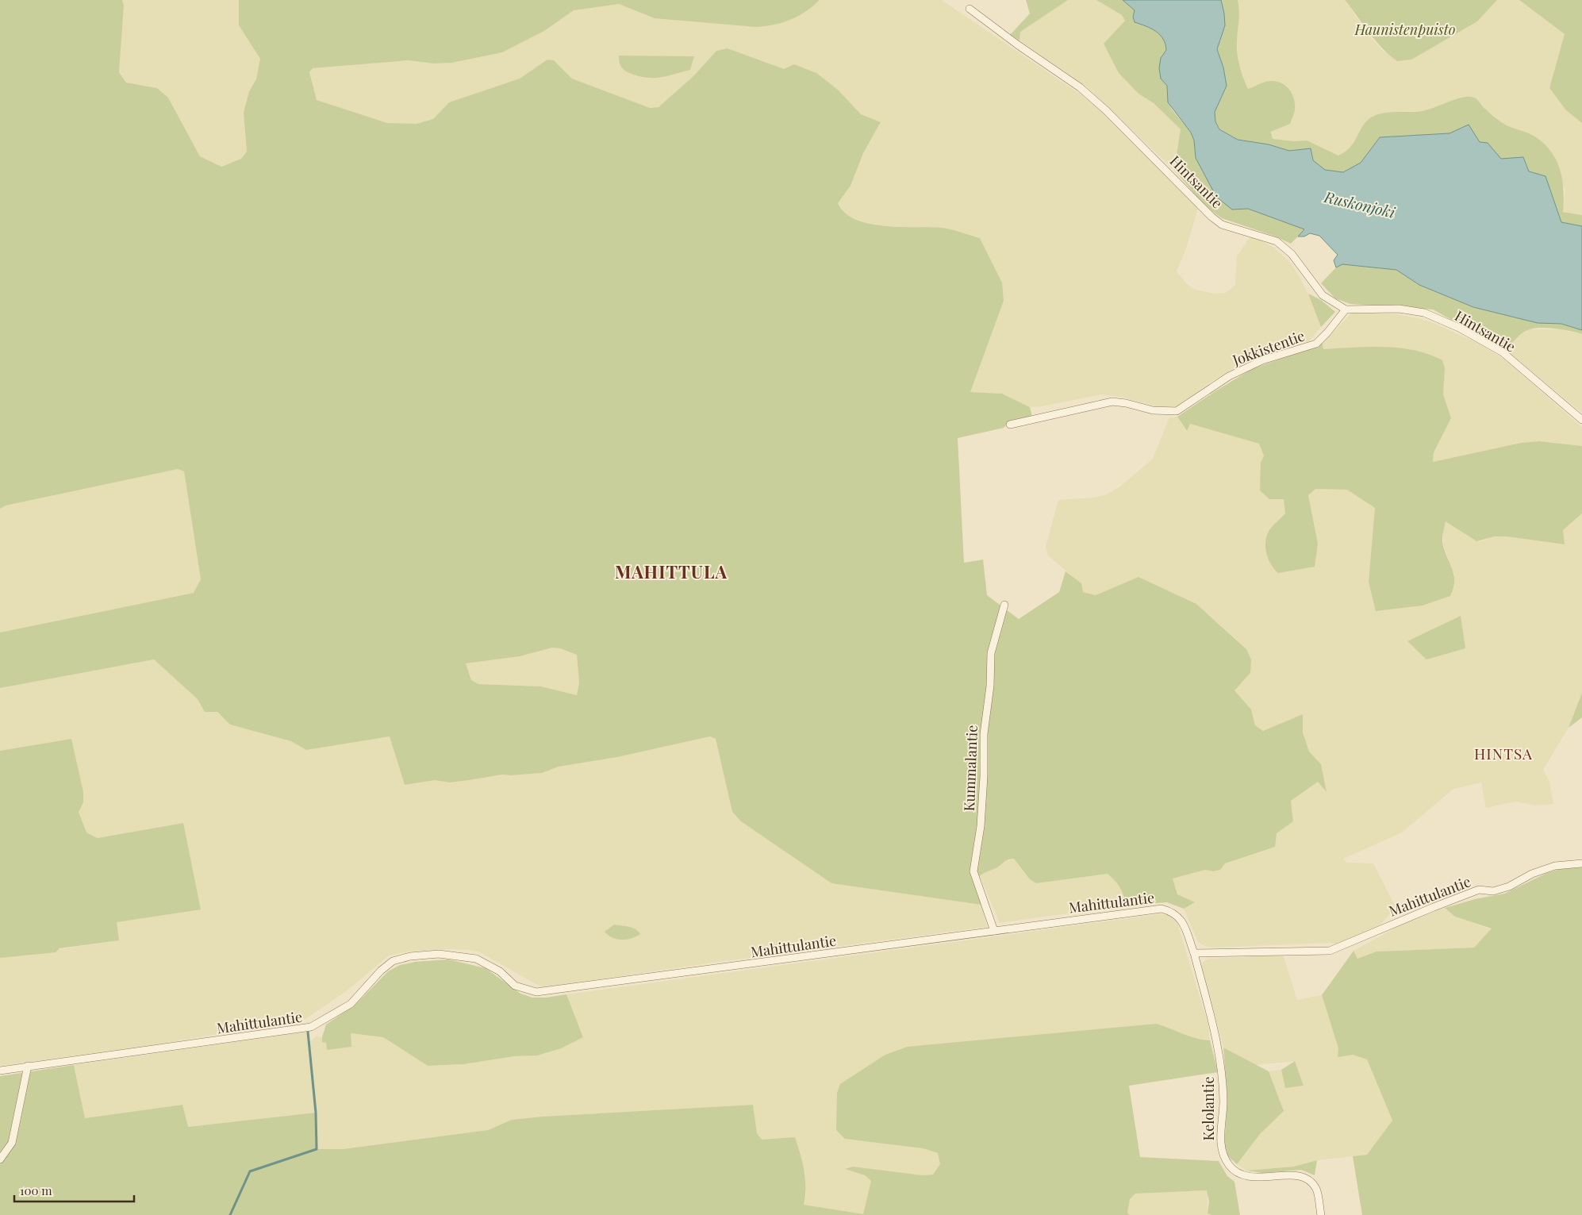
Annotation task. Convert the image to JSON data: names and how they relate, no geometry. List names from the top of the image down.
{
  "streets": {
    "street": [
      "Hintsantie",
      "Jokkistentie",
      "Kummalantie",
      "Mahittulantie",
      "Kelolantie"
    ]
  },
  "crossings": [
    ["Hintsantie", "Jokkistentie"],
    ["Kummalantie", "Mahittulantie"],
    ["Mahittulantie", "Kelolantie"]
  ],
  "districts": ["MAHITTULA", "HINTSA"],
  "water": ["Ruskonjoki"],
  "parks": ["Haunistenpuisto"],
  "scale_bar": "100 m"
}
